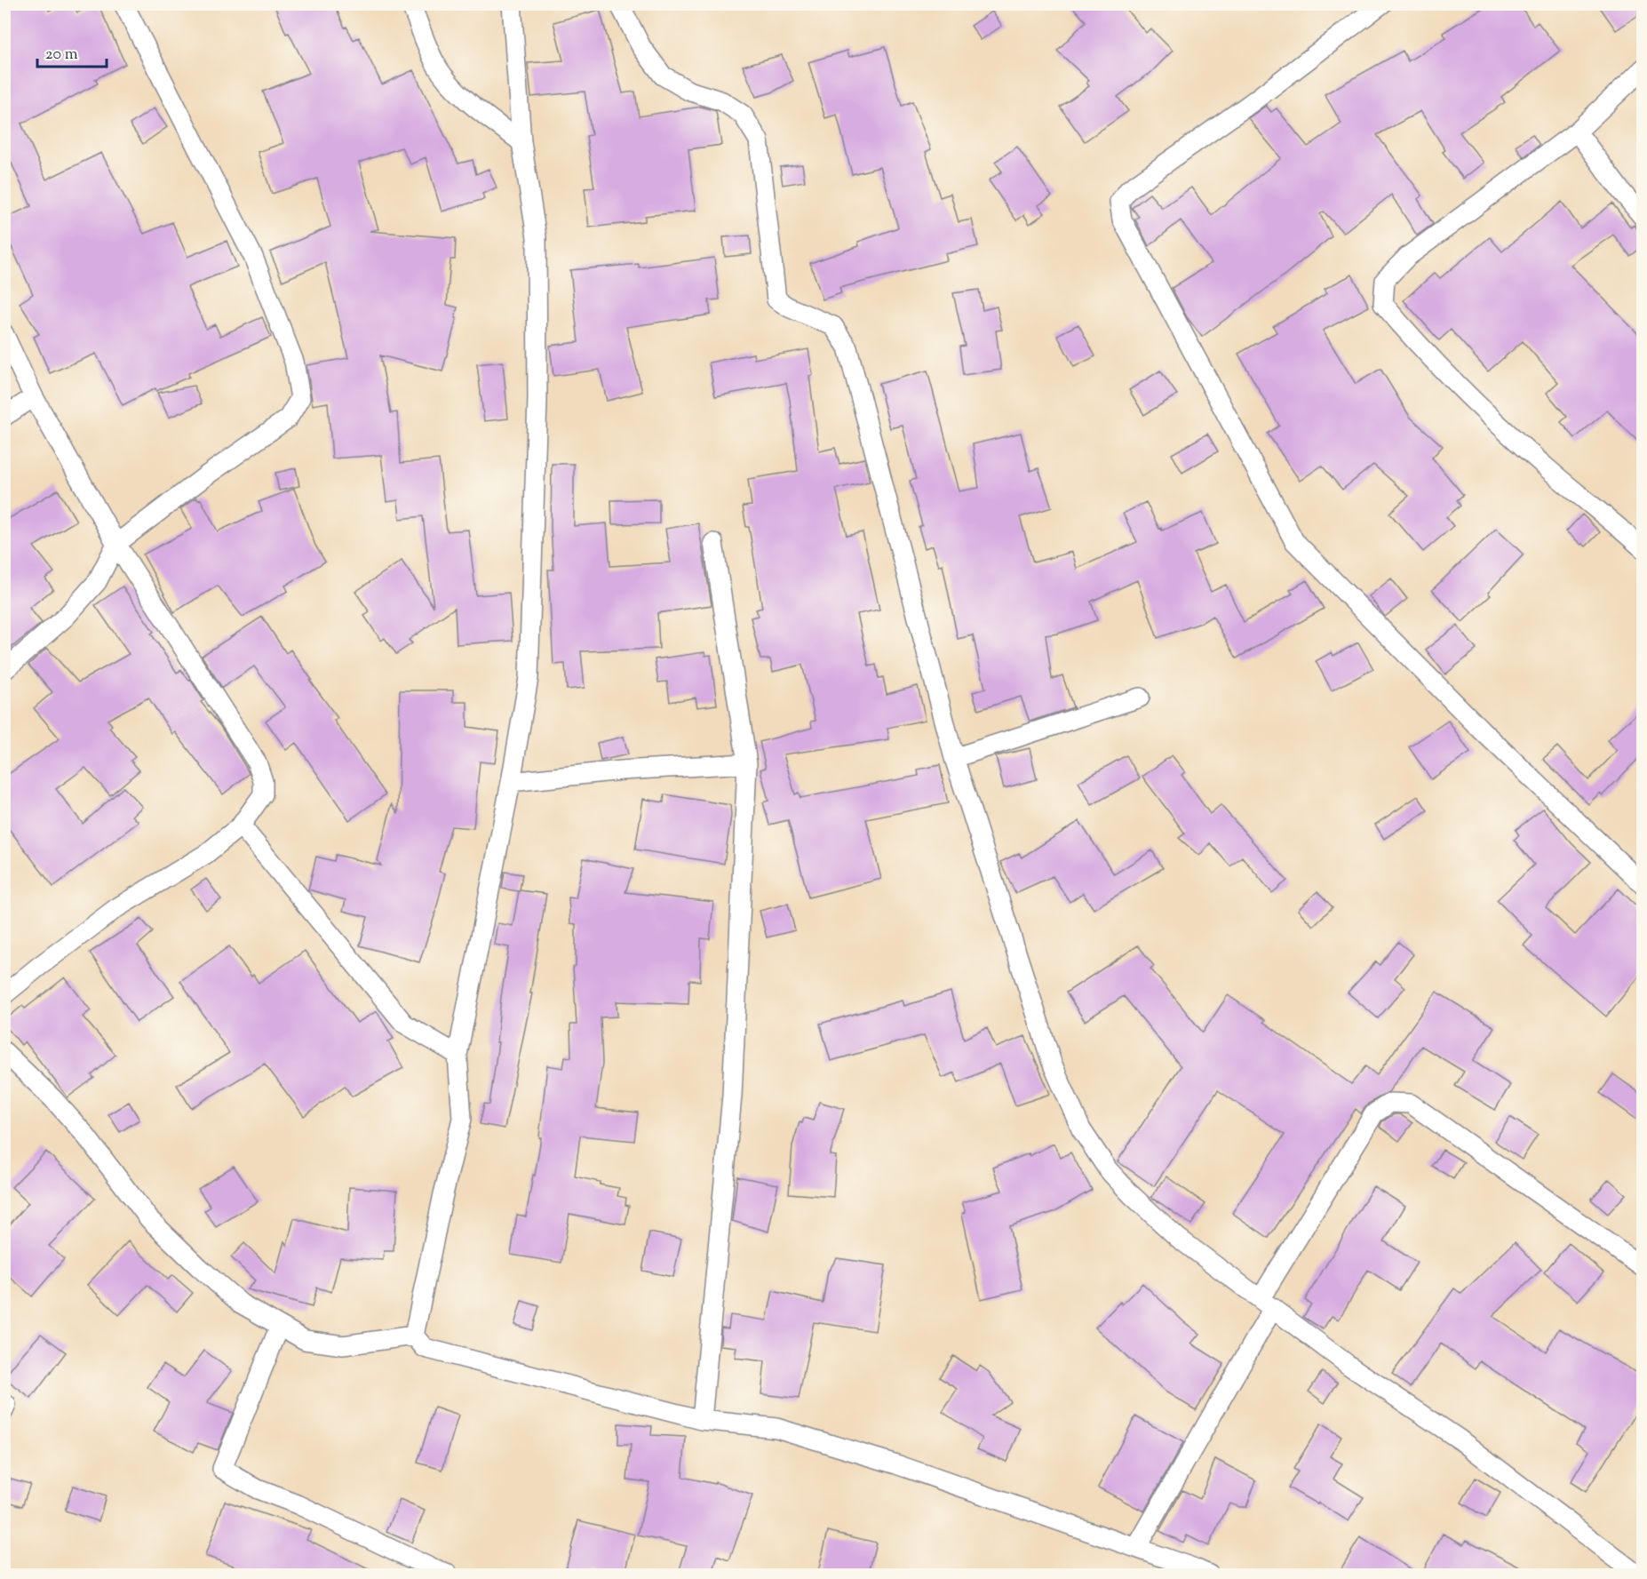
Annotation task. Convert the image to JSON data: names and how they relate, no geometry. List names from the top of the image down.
{
  "scale_bar": "20 m"
}
